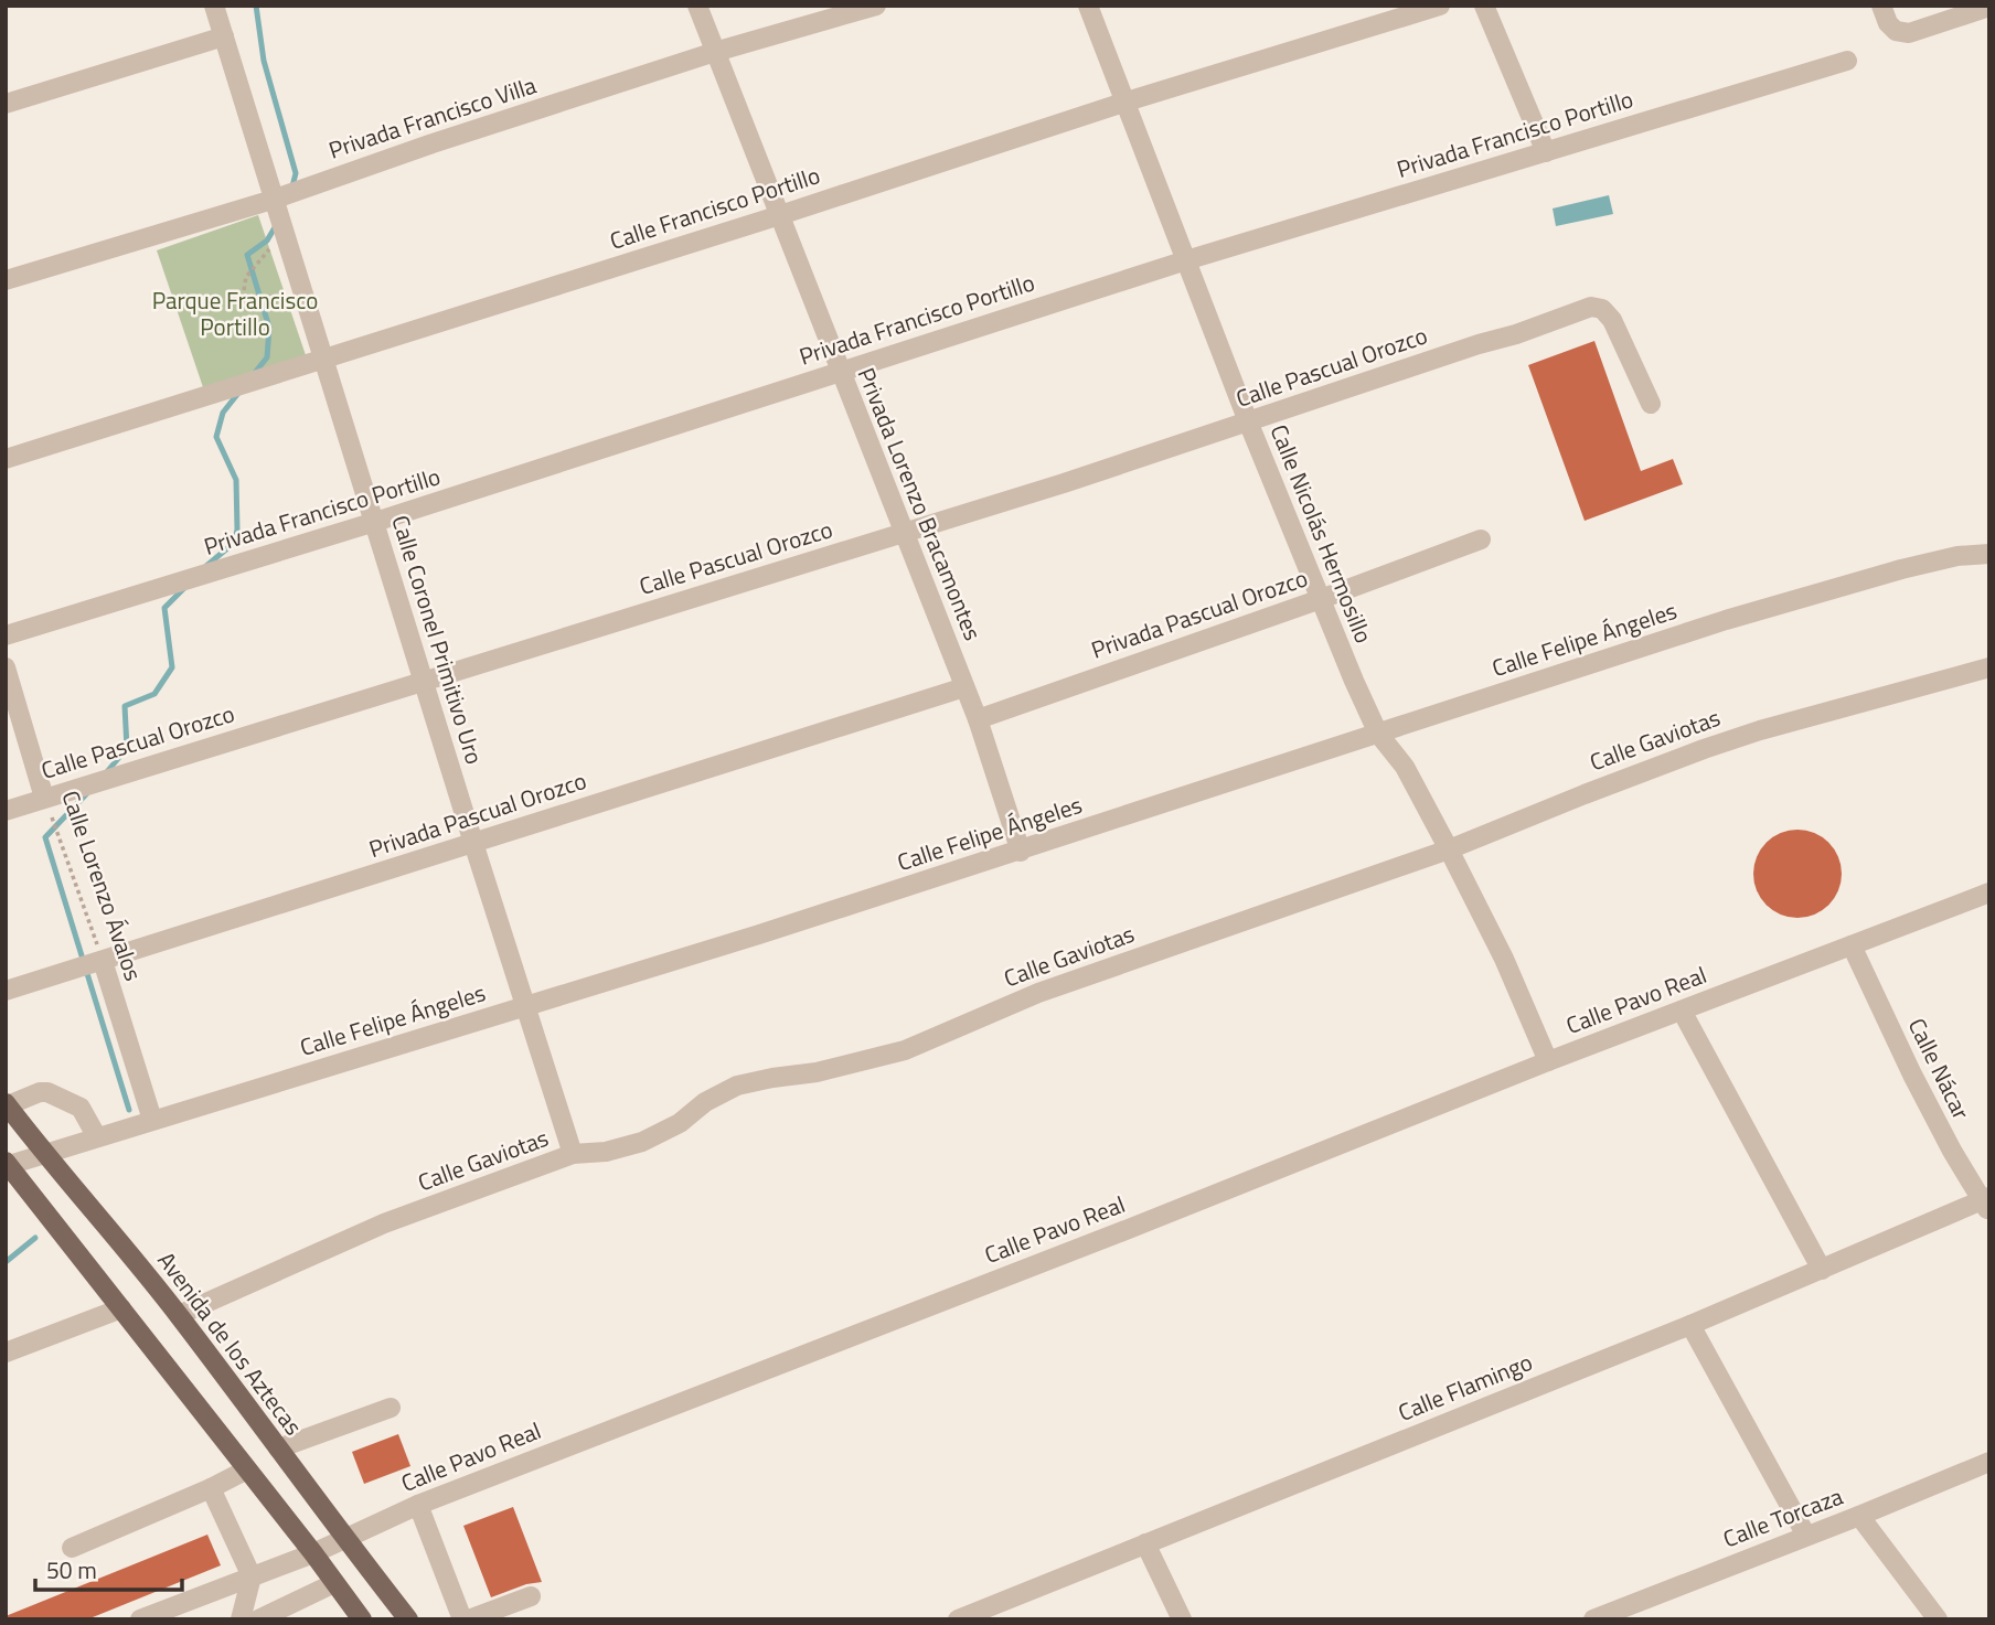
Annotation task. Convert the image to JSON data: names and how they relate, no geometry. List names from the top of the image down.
{
  "streets": {
    "main road": ["Avenida de los Aztecas"],
    "street": [
      "Privada Francisco Villa",
      "Privada Francisco Portillo",
      "Calle Francisco Portillo",
      "Calle Pascual Orozco",
      "Privada Lorenzo Bracamontes",
      "Calle Nicolás Hermosillo",
      "Privada Pascual Orozco",
      "Calle Coronel Primitivo Uro",
      "Calle Felipe Ángeles",
      "Calle Gaviotas",
      "Calle Lorenzo Ávalos",
      "Calle Pavo Real",
      "Calle Nácar",
      "Calle Flamingo",
      "Calle Torcaza"
    ]
  },
  "crossings": [
    ["Privada Francisco Villa", "Privada Lorenzo Bracamontes"],
    ["Privada Francisco Villa", "Calle Coronel Primitivo Uro"],
    ["Privada Francisco Portillo", "Privada Lorenzo Bracamontes"],
    ["Privada Francisco Portillo", "Calle Nicolás Hermosillo"],
    ["Privada Francisco Portillo", "Calle Coronel Primitivo Uro"],
    ["Calle Francisco Portillo", "Privada Lorenzo Bracamontes"],
    ["Calle Francisco Portillo", "Calle Nicolás Hermosillo"],
    ["Calle Francisco Portillo", "Calle Coronel Primitivo Uro"],
    ["Calle Pascual Orozco", "Privada Lorenzo Bracamontes"],
    ["Calle Pascual Orozco", "Calle Nicolás Hermosillo"],
    ["Calle Pascual Orozco", "Calle Coronel Primitivo Uro"],
    ["Calle Pascual Orozco", "Calle Lorenzo Ávalos"],
    ["Privada Lorenzo Bracamontes", "Privada Pascual Orozco"],
    ["Privada Lorenzo Bracamontes", "Calle Felipe Ángeles"],
    ["Calle Nicolás Hermosillo", "Privada Pascual Orozco"],
    ["Calle Nicolás Hermosillo", "Calle Felipe Ángeles"],
    ["Calle Nicolás Hermosillo", "Calle Gaviotas"],
    ["Calle Nicolás Hermosillo", "Calle Pavo Real"],
    ["Privada Pascual Orozco", "Calle Coronel Primitivo Uro"],
    ["Privada Pascual Orozco", "Calle Lorenzo Ávalos"],
    ["Calle Coronel Primitivo Uro", "Calle Felipe Ángeles"],
    ["Calle Coronel Primitivo Uro", "Calle Gaviotas"],
    ["Calle Felipe Ángeles", "Calle Lorenzo Ávalos"],
    ["Calle Felipe Ángeles", "Avenida de los Aztecas"],
    ["Calle Gaviotas", "Avenida de los Aztecas"],
    ["Calle Pavo Real", "Calle Nácar"],
    ["Calle Pavo Real", "Avenida de los Aztecas"],
    ["Calle Nácar", "Calle Flamingo"]
  ],
  "parks": ["Parque Francisco Portillo"],
  "scale_bar": "50 m"
}
